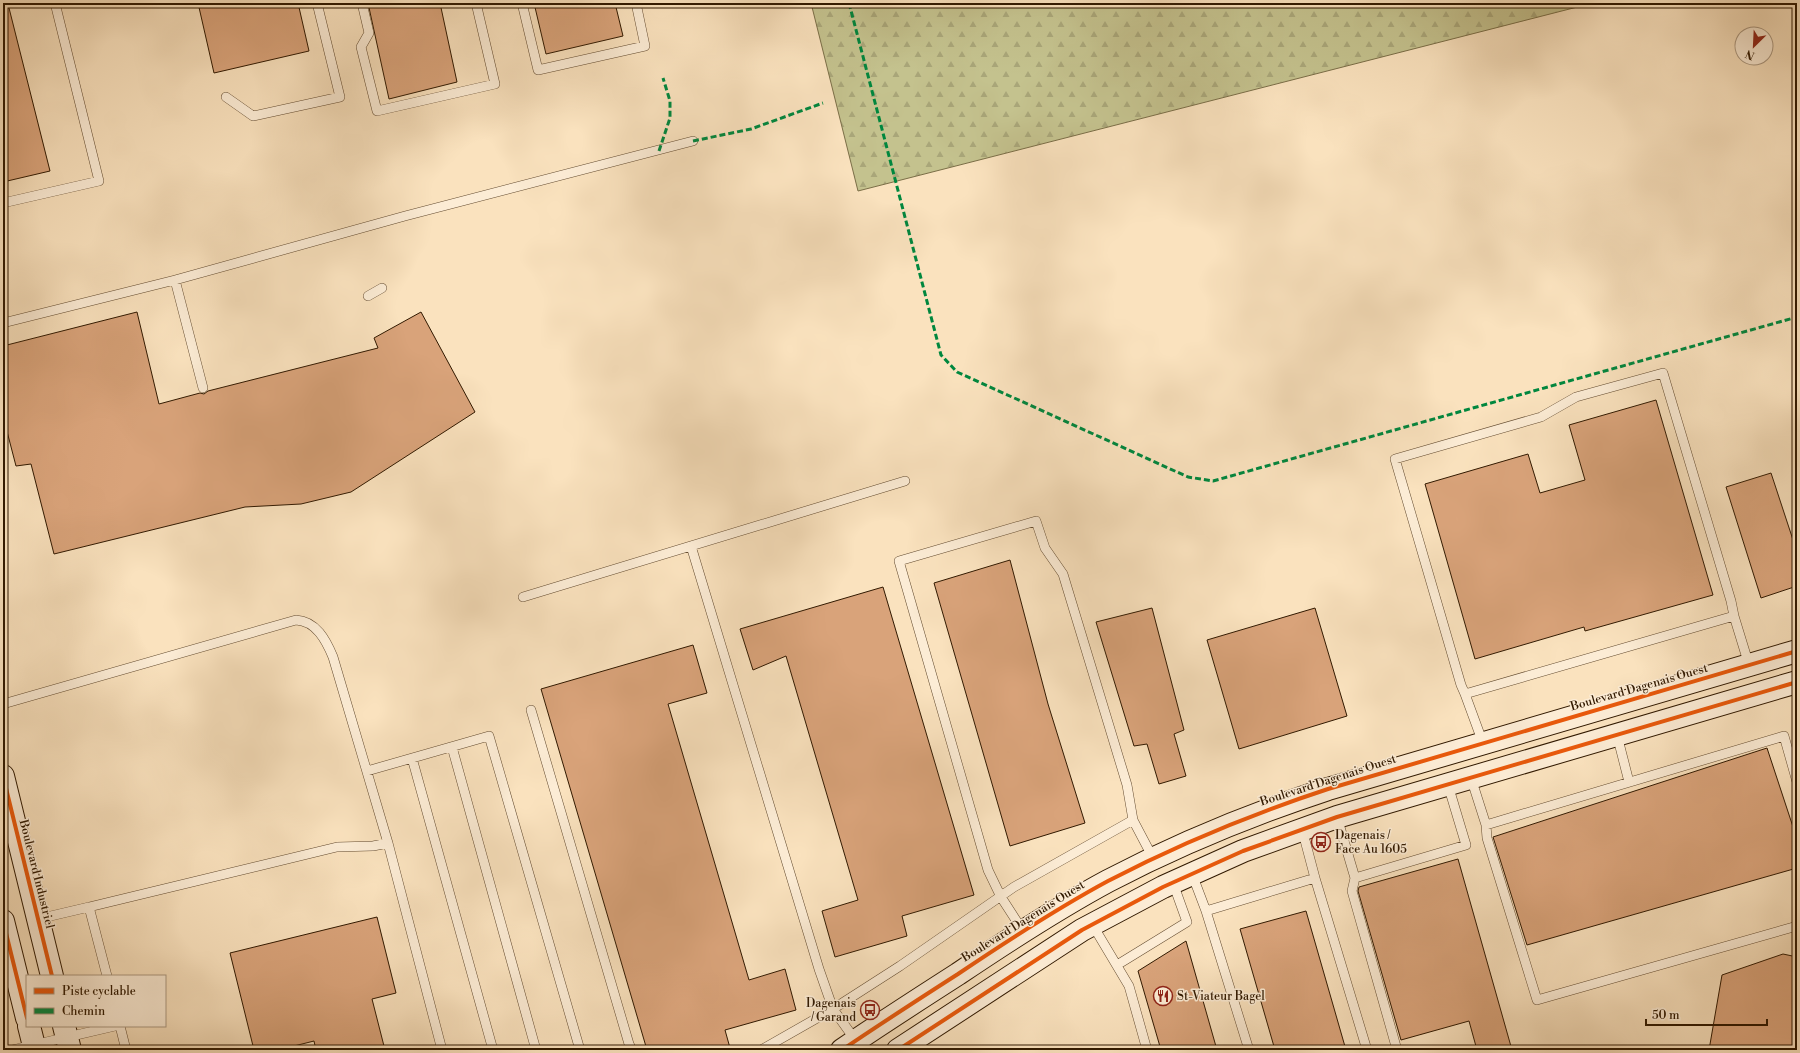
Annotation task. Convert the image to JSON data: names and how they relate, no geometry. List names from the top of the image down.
{
  "streets": {
    "main road": ["Boulevard Dagenais Ouest", "Boulevard Industriel"]
  },
  "places": {
    "bus stop": ["Dagenais / Face Au 1605", "Dagenais / Garand"],
    "restaurant": ["St-Viateur Bagel"]
  },
  "legend": ["Piste cyclable", "Chemin"],
  "scale_bar": "50 m",
  "north": "bottom left"
}
